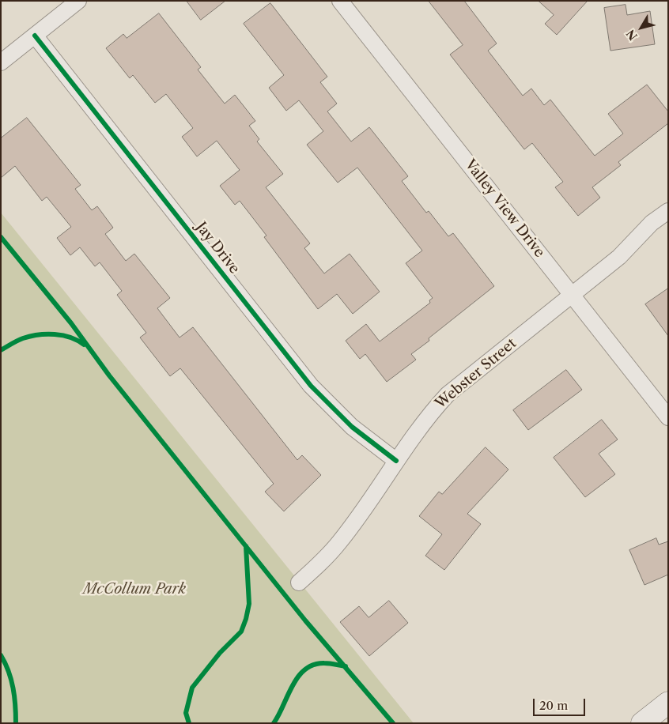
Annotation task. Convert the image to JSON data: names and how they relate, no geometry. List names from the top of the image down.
{
  "streets": {
    "street": ["Valley View Drive", "Jay Drive", "Webster Street"]
  },
  "crossings": [
    ["Valley View Drive", "Webster Street"],
    ["Jay Drive", "Webster Street"]
  ],
  "parks": ["McCollum Park"],
  "scale_bar": "20 m",
  "north": "bottom left"
}
